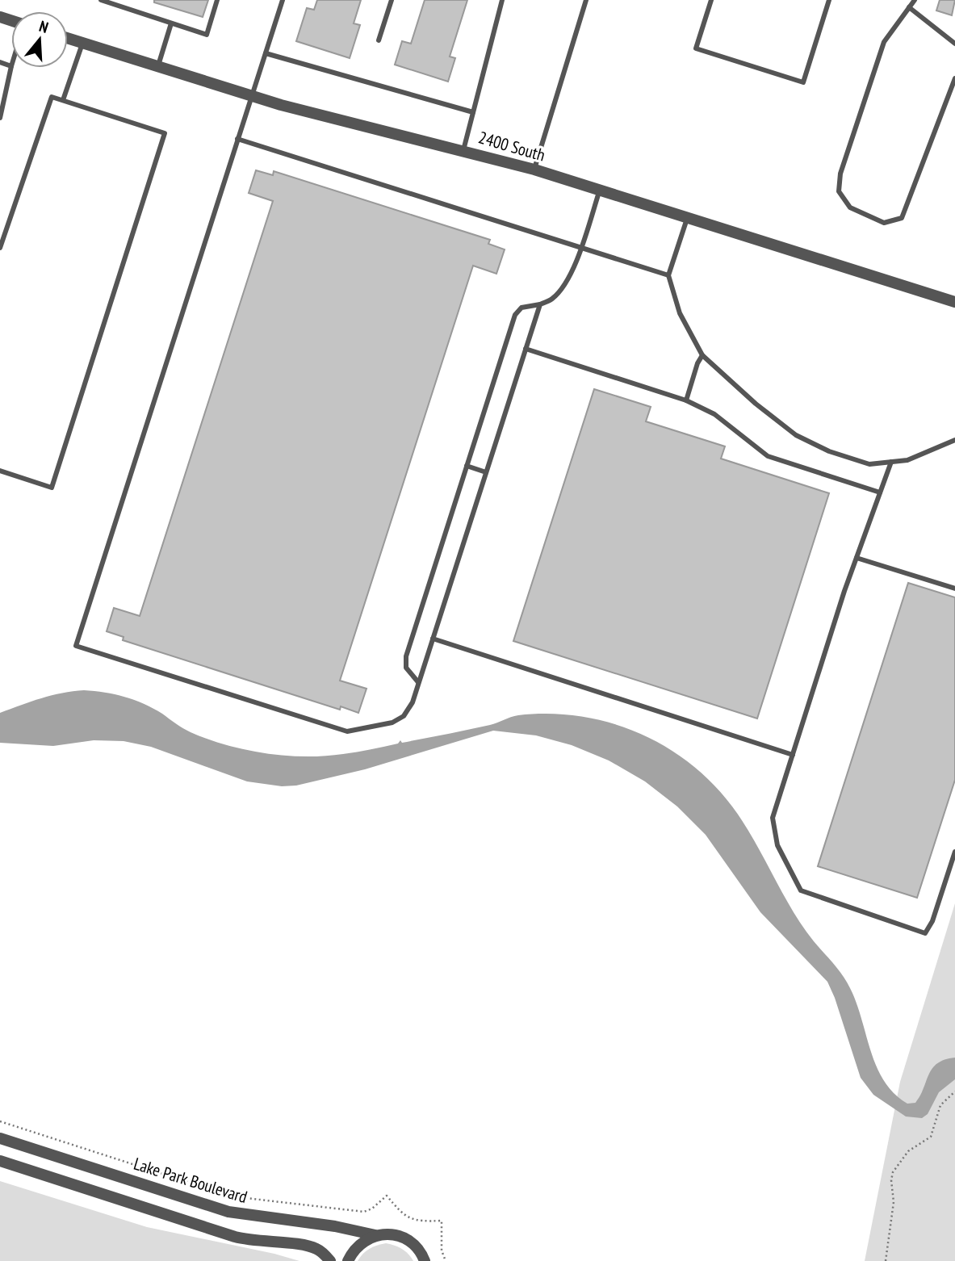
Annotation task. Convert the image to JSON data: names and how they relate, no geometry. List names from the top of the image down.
{
  "streets": {
    "street": ["2400 South", "Lake Park Boulevard"]
  },
  "north": "top"
}
